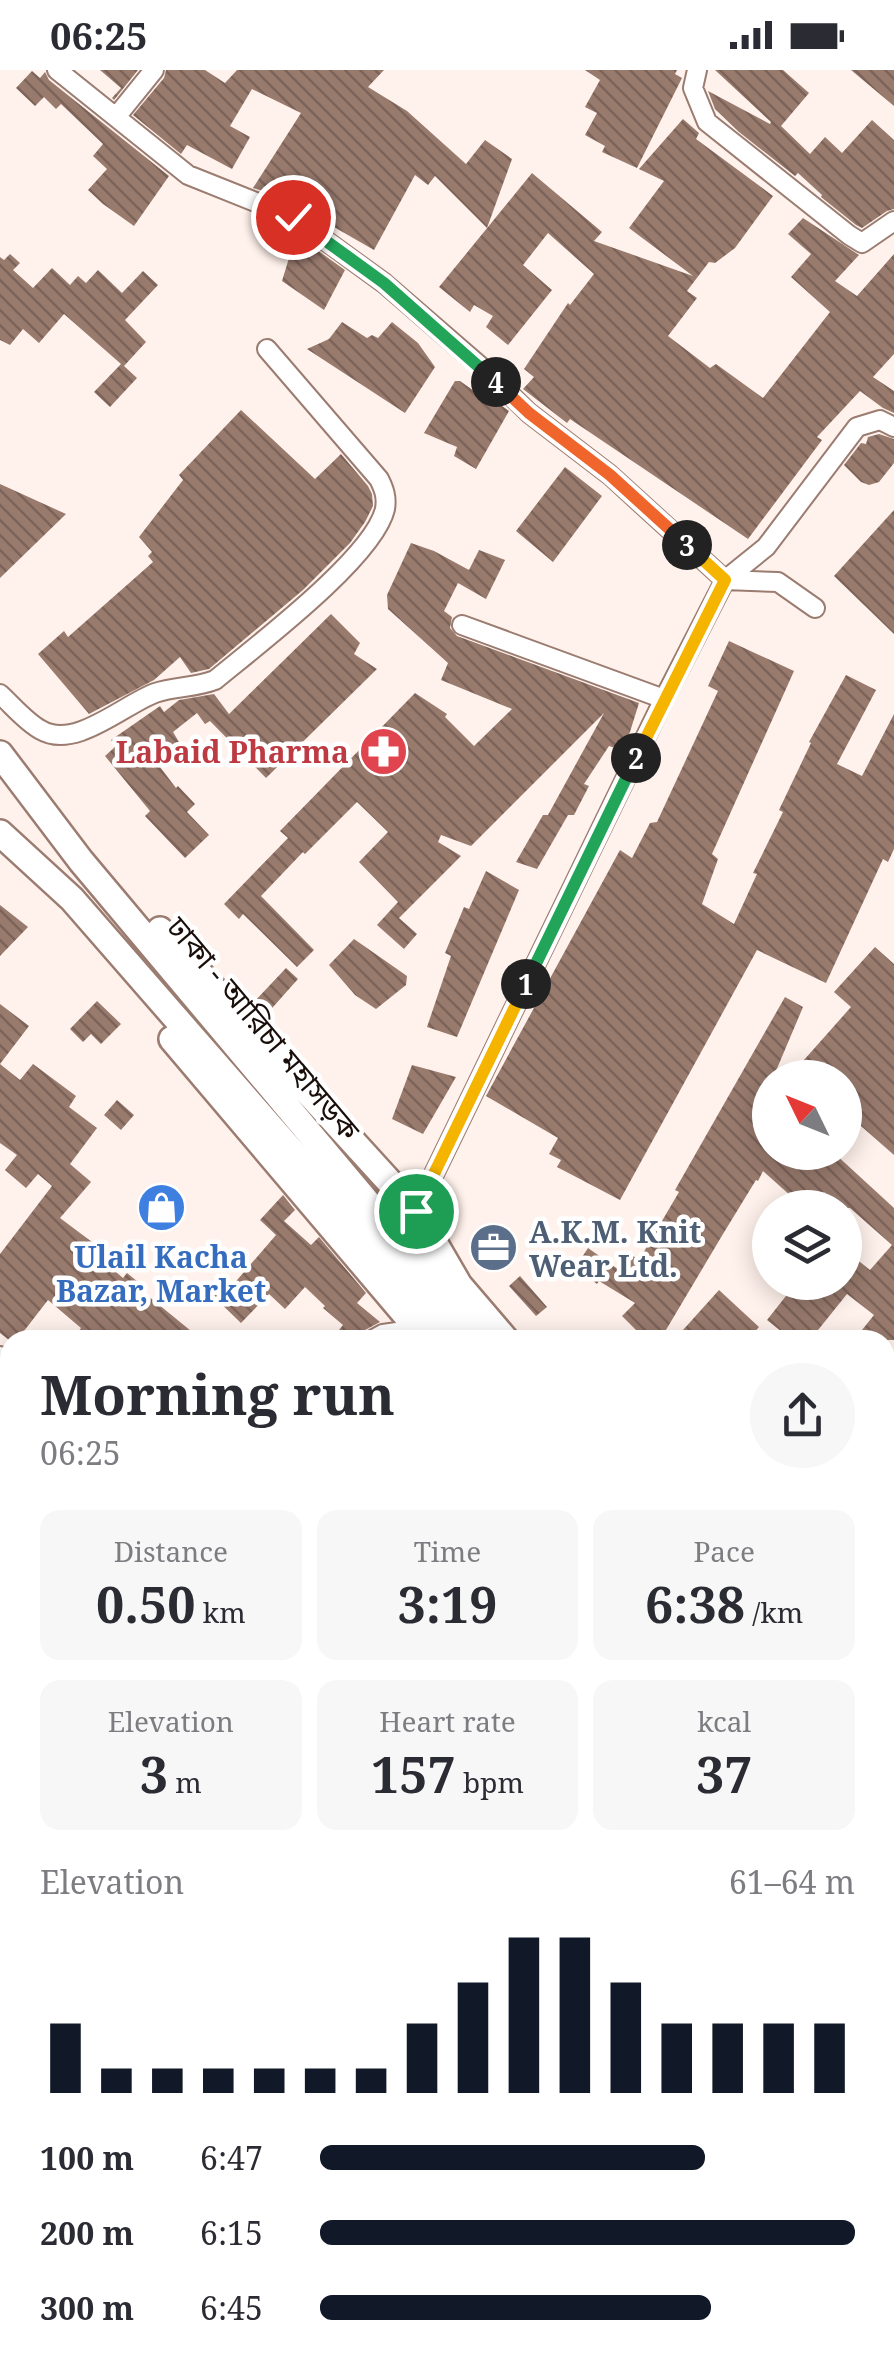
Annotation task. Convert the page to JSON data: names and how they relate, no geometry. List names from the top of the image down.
{
  "streets": {
    "highway": ["ঢাকা - আরিচা মহাসড়ক"]
  },
  "places": {
    "pharmacy": ["Labaid Pharma"],
    "shop": ["Ulail Kacha Bazar, Market"],
    "office": ["A.K.M. Knit Wear Ltd."]
  },
  "north": "top left",
  "page": {
    "status": "06:25",
    "pins": [
      "4",
      "3",
      "2",
      "1"
    ],
    "heading": ["Morning run", "06:25"],
    "stats": [
      ["Distance", "0.50 km"],
      ["Time", "3:19"],
      ["Pace", "6:38 /km"],
      ["Elevation", "3 m"],
      ["Heart rate", "157 bpm"],
      ["kcal", "37"]
    ],
    "chart": ["Elevation", "61–64 m"],
    "list": [
      {
        "name": "100 m",
        "note": "6:47"
      },
      {
        "name": "200 m",
        "note": "6:15"
      },
      {
        "name": "300 m",
        "note": "6:45"
      }
    ]
  }
}
